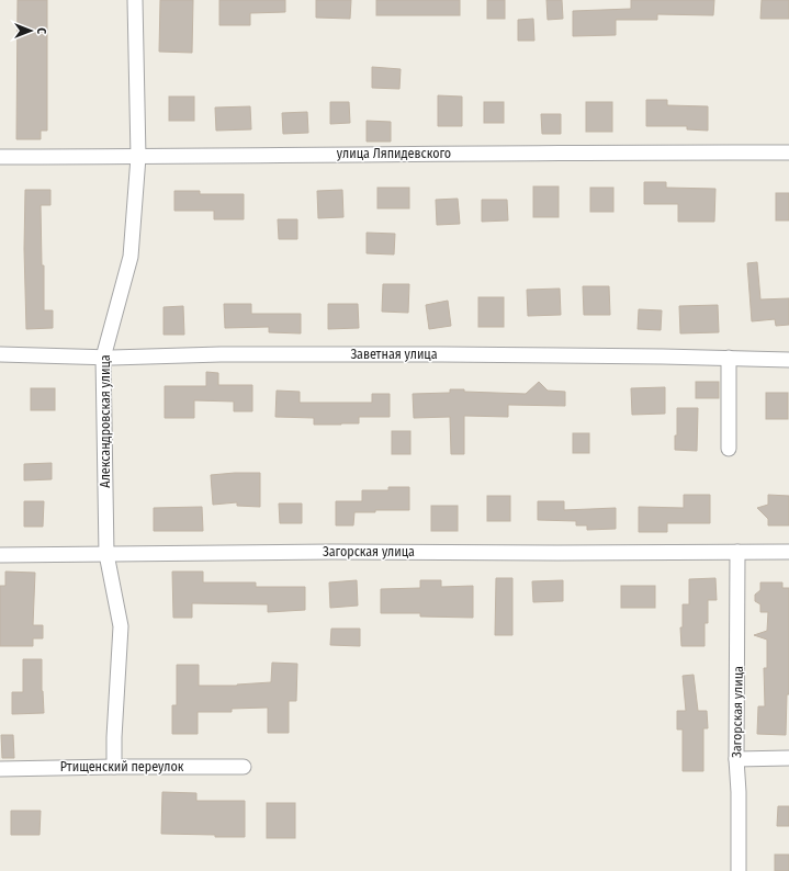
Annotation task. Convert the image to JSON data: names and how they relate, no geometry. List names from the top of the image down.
{
  "streets": {
    "street": [
      "улица Ляпидевского",
      "Заветная улица",
      "Александровская улица",
      "Загорская улица",
      "Ртищенский переулок"
    ]
  },
  "crossings": [
    ["улица Ляпидевского", "Александровская улица"],
    ["Заветная улица", "Александровская улица"],
    ["Александровская улица", "Загорская улица"],
    ["Александровская улица", "Ртищенский переулок"]
  ],
  "north": "right"
}
